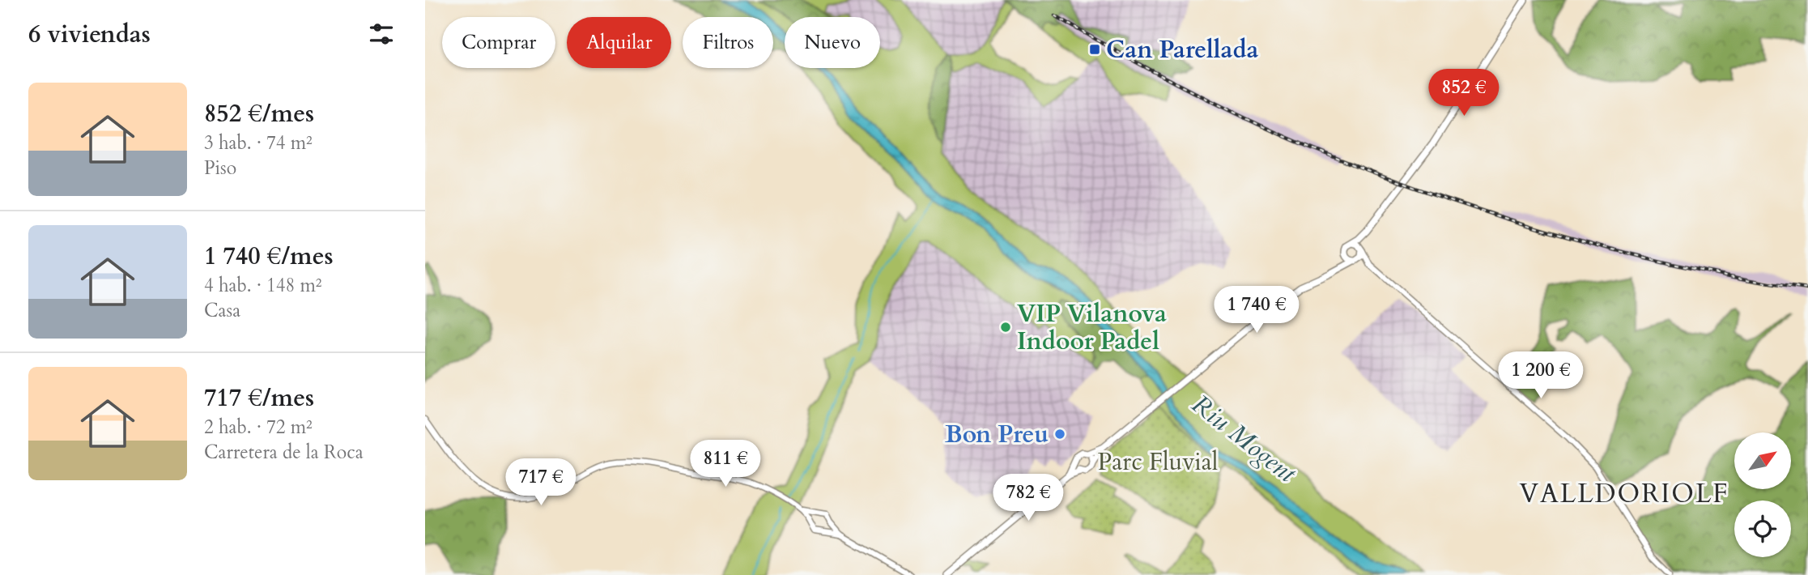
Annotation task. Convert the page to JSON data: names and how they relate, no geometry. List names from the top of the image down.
{
  "districts": ["VALLDORIOLF"],
  "water": ["Riu Mogent"],
  "parks": ["Parc Fluvial"],
  "places": {
    "transit": ["Can Parellada"],
    "other": ["VIP Vilanova Indoor Padel", "Bon Preu"]
  },
  "north": "top right",
  "page": {
    "heading": "6 viviendas",
    "chip": [
      "Comprar",
      "Alquilar",
      "Filtros",
      "Nuevo"
    ],
    "list": [
      {
        "name": "852 €/mes",
        "note": "3 hab. · 74 m² · Piso"
      },
      {
        "name": "1 740 €/mes",
        "note": "4 hab. · 148 m² · Casa"
      },
      {
        "name": "717 €/mes",
        "note": "2 hab. · 72 m² · Carretera de la Roca"
      }
    ],
    "price": [
      "852 €",
      "1 740 €",
      "1 200 €",
      "811 €",
      "717 €",
      "782 €"
    ]
  }
}
